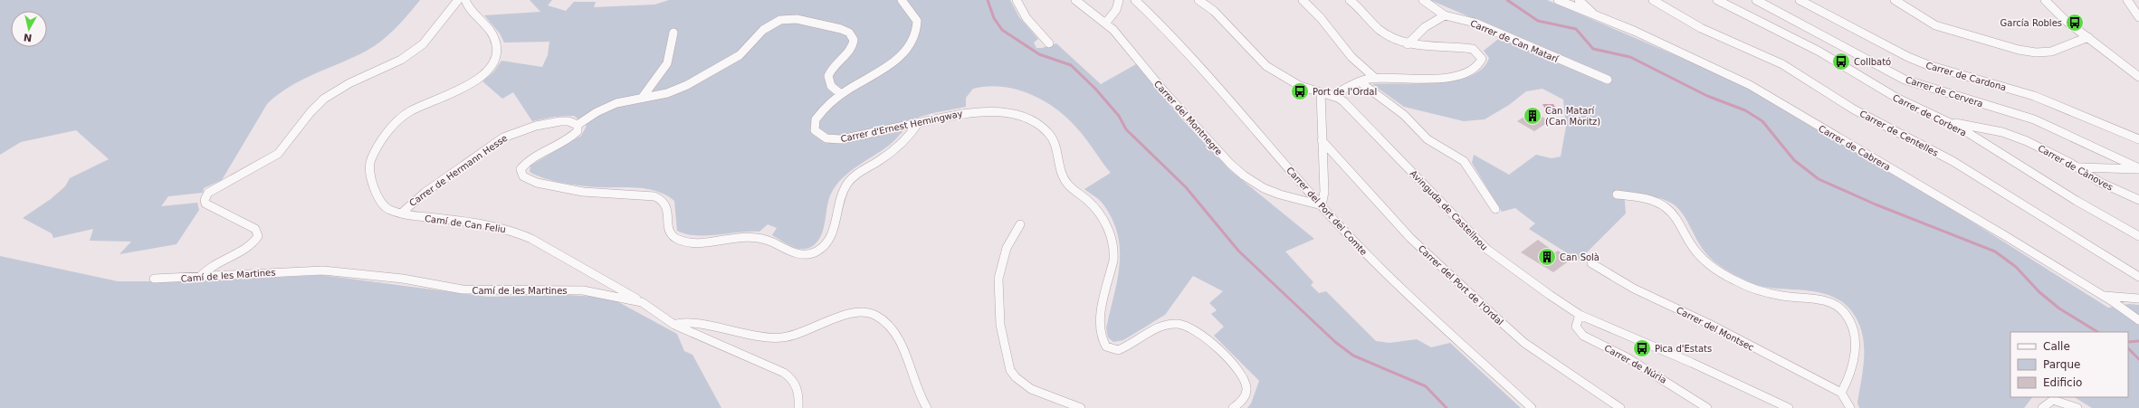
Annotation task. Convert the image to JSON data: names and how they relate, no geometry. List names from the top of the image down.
{
  "streets": {
    "street": [
      "Carrer de Can Matarí",
      "Carrer de Cardona",
      "Carrer de Cervera",
      "Carrer de Corbera",
      "Carrer del Montnegre",
      "Carrer d'Ernest Hemingway",
      "Carrer de Centelles",
      "Carrer de Cabrera",
      "Carrer de Cànoves",
      "Carrer de Hermann Hesse",
      "Avinguda de Castellnou",
      "Carrer del Port del Comte",
      "Camí de Can Feliu",
      "Camí de les Martines",
      "Carrer del Port de l'Ordal",
      "Carrer del Montsec",
      "Carrer de Núria"
    ]
  },
  "crossings": [
    ["Carrer de Corbera", "Carrer de Cànoves"],
    ["Carrer del Montnegre", "Carrer del Port del Comte"],
    ["Carrer de Hermann Hesse", "Camí de Can Feliu"],
    ["Avinguda de Castellnou", "Carrer de Núria"],
    ["Camí de Can Feliu", "Camí de les Martines"]
  ],
  "places": {
    "bus stop": [
      "García Robles",
      "Collbató",
      "Port de l'Ordal",
      "Pica d'Estats"
    ],
    "building": ["Can Matarí (Can Mòritz)", "Can Solà"]
  },
  "legend": ["Calle", "Parque", "Edificio"],
  "north": "bottom"
}
